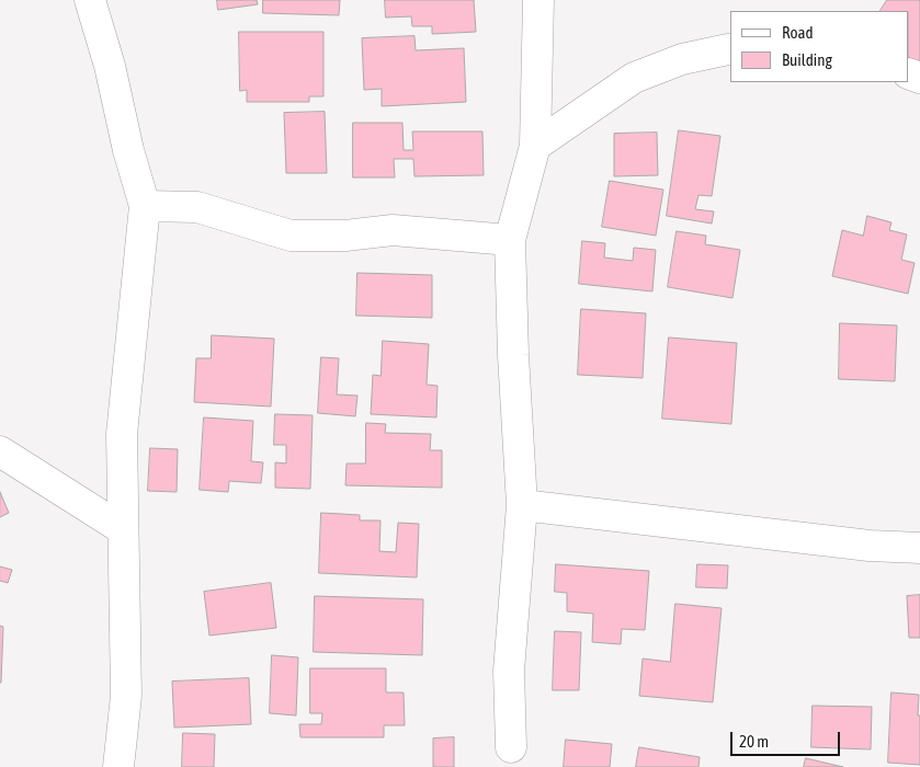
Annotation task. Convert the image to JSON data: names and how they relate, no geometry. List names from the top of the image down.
{
  "legend": ["Road", "Building"],
  "scale_bar": "20 m"
}
